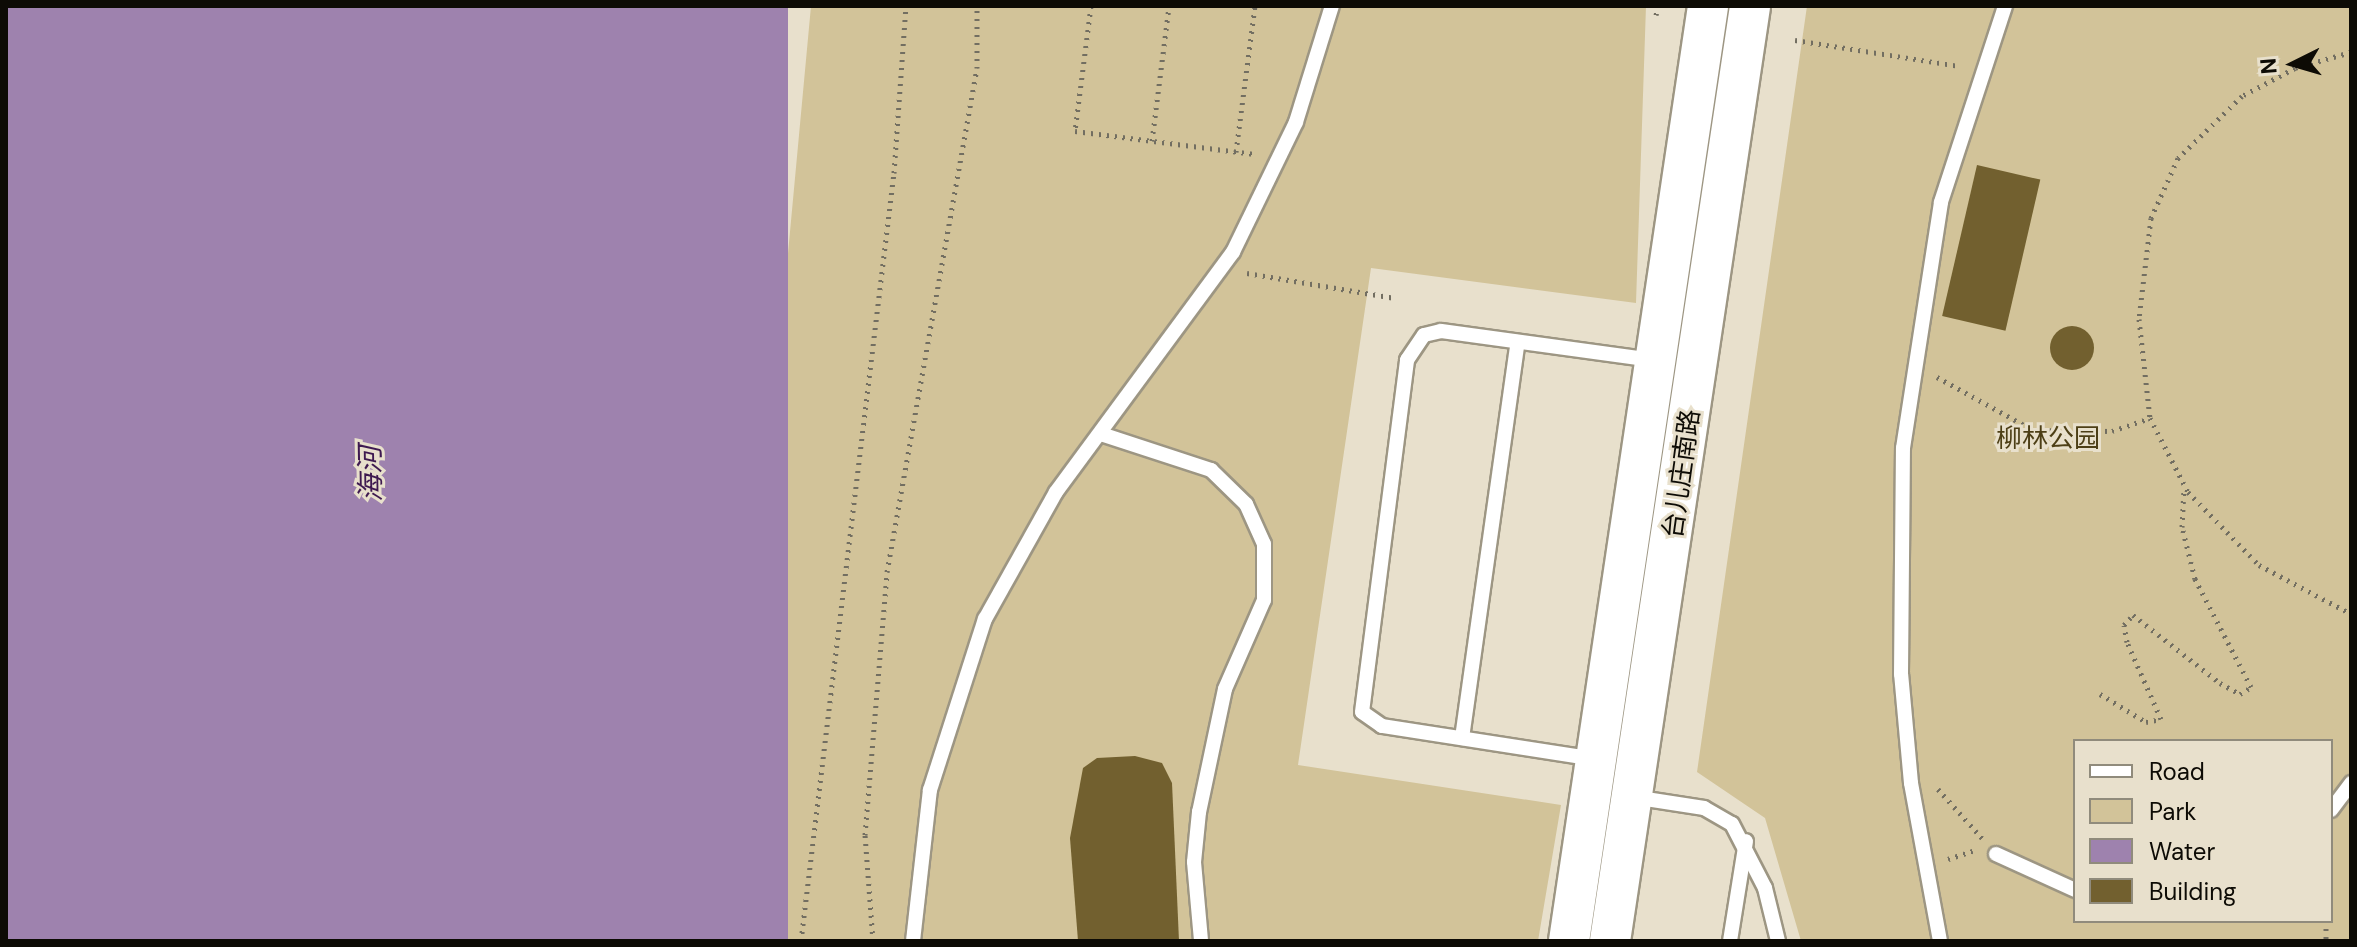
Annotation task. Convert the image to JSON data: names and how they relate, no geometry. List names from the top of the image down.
{
  "streets": {
    "main road": ["台儿庄南路"]
  },
  "water": ["海河"],
  "parks": ["柳林公园"],
  "legend": [
    "Road",
    "Park",
    "Water",
    "Building"
  ],
  "north": "left"
}
